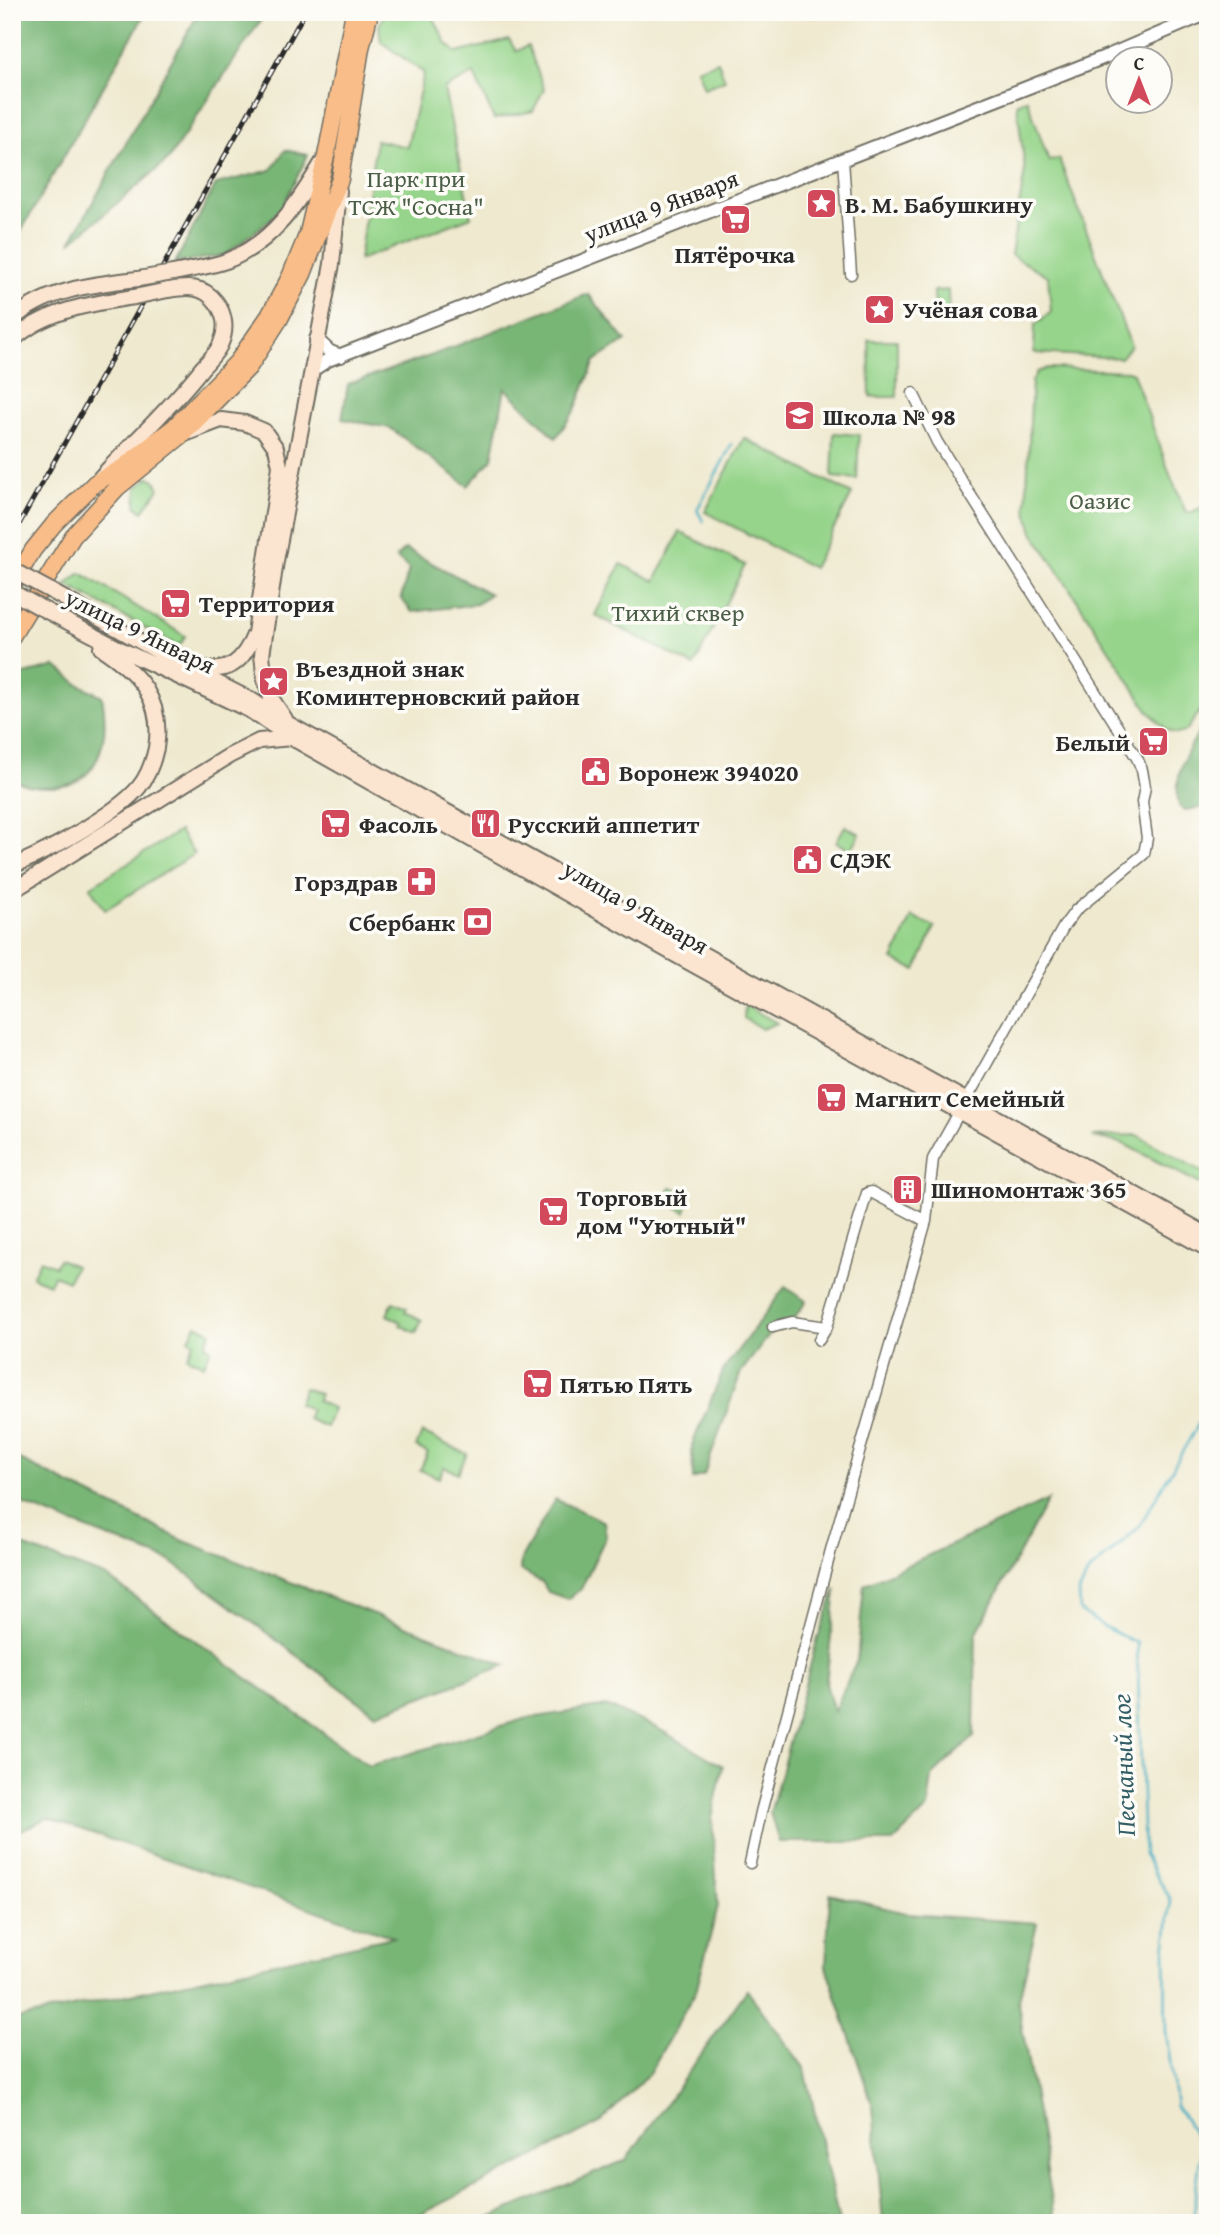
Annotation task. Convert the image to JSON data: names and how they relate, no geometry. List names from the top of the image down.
{
  "streets": {
    "main road": ["улица 9 Января"]
  },
  "water": ["Песчаный лог"],
  "parks": ["Парк при ТСЖ \"Сосна\"", "Оазис", "Тихий сквер"],
  "places": {
    "place": ["В. М. Бабушкину", "Учёная сова", "Въездной знак Коминтерновский район"],
    "supermarket": [
      "Пятёрочка",
      "Территория",
      "Белый",
      "Фасоль",
      "Магнит Семейный",
      "Торговый дом \"Уютный\"",
      "Пятью Пять"
    ],
    "school or university": ["Школа № 98"],
    "public building": ["Воронеж 394020", "СДЭК"],
    "restaurant": ["Русский аппетит"],
    "pharmacy": ["Горздрав"],
    "bank": ["Сбербанк"],
    "building": ["Шиномонтаж 365"]
  },
  "north": "top"
}
